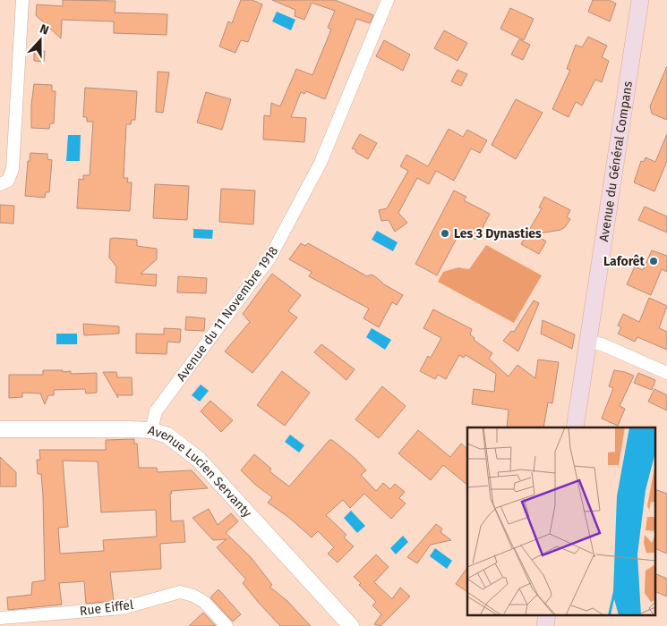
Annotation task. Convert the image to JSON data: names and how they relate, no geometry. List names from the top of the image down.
{
  "streets": {
    "main road": ["Avenue du Général Compans"],
    "street": ["Avenue du 11 Novembre 1918", "Avenue Lucien Servanty", "Rue Eiffel"]
  },
  "crossings": [
    ["Avenue du 11 Novembre 1918", "Avenue Lucien Servanty"]
  ],
  "places": ["Les 3 Dynasties", "Laforêt"],
  "north": "top"
}
